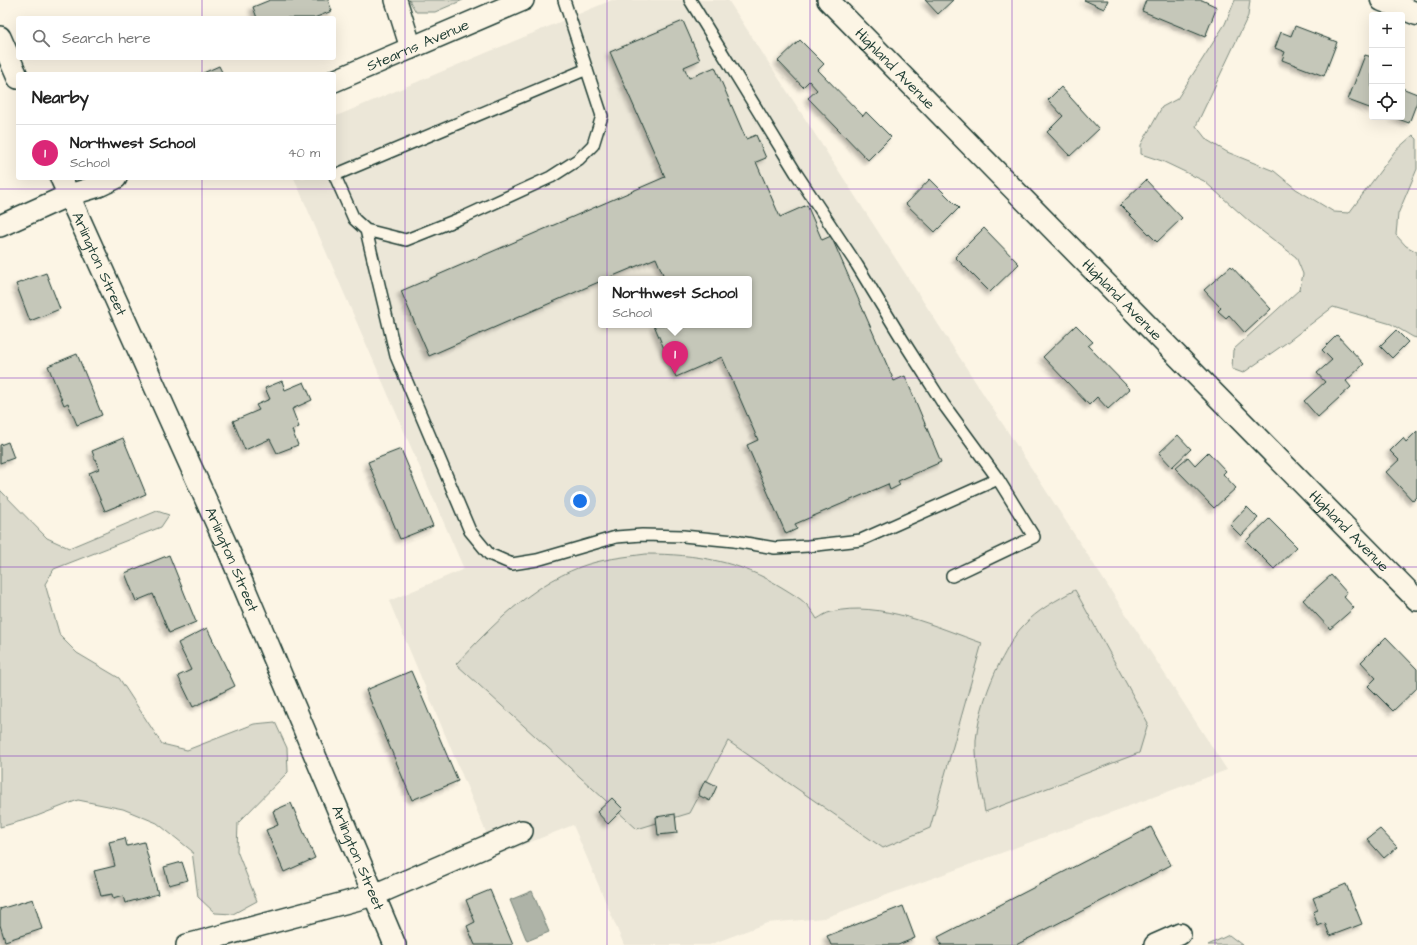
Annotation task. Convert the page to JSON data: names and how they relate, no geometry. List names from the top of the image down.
{
  "streets": {
    "street": ["Stearns Avenue", "Highland Avenue", "Arlington Street"]
  },
  "page": {
    "map_buttons": ["+", "−"],
    "search": "Search here",
    "heading": "Nearby",
    "list": [
      {
        "mark": "1",
        "name": "Northwest School",
        "note": "School",
        "value": "40 m"
      }
    ],
    "popup": ["Northwest School", "School"],
    "pins": "1"
  }
}
